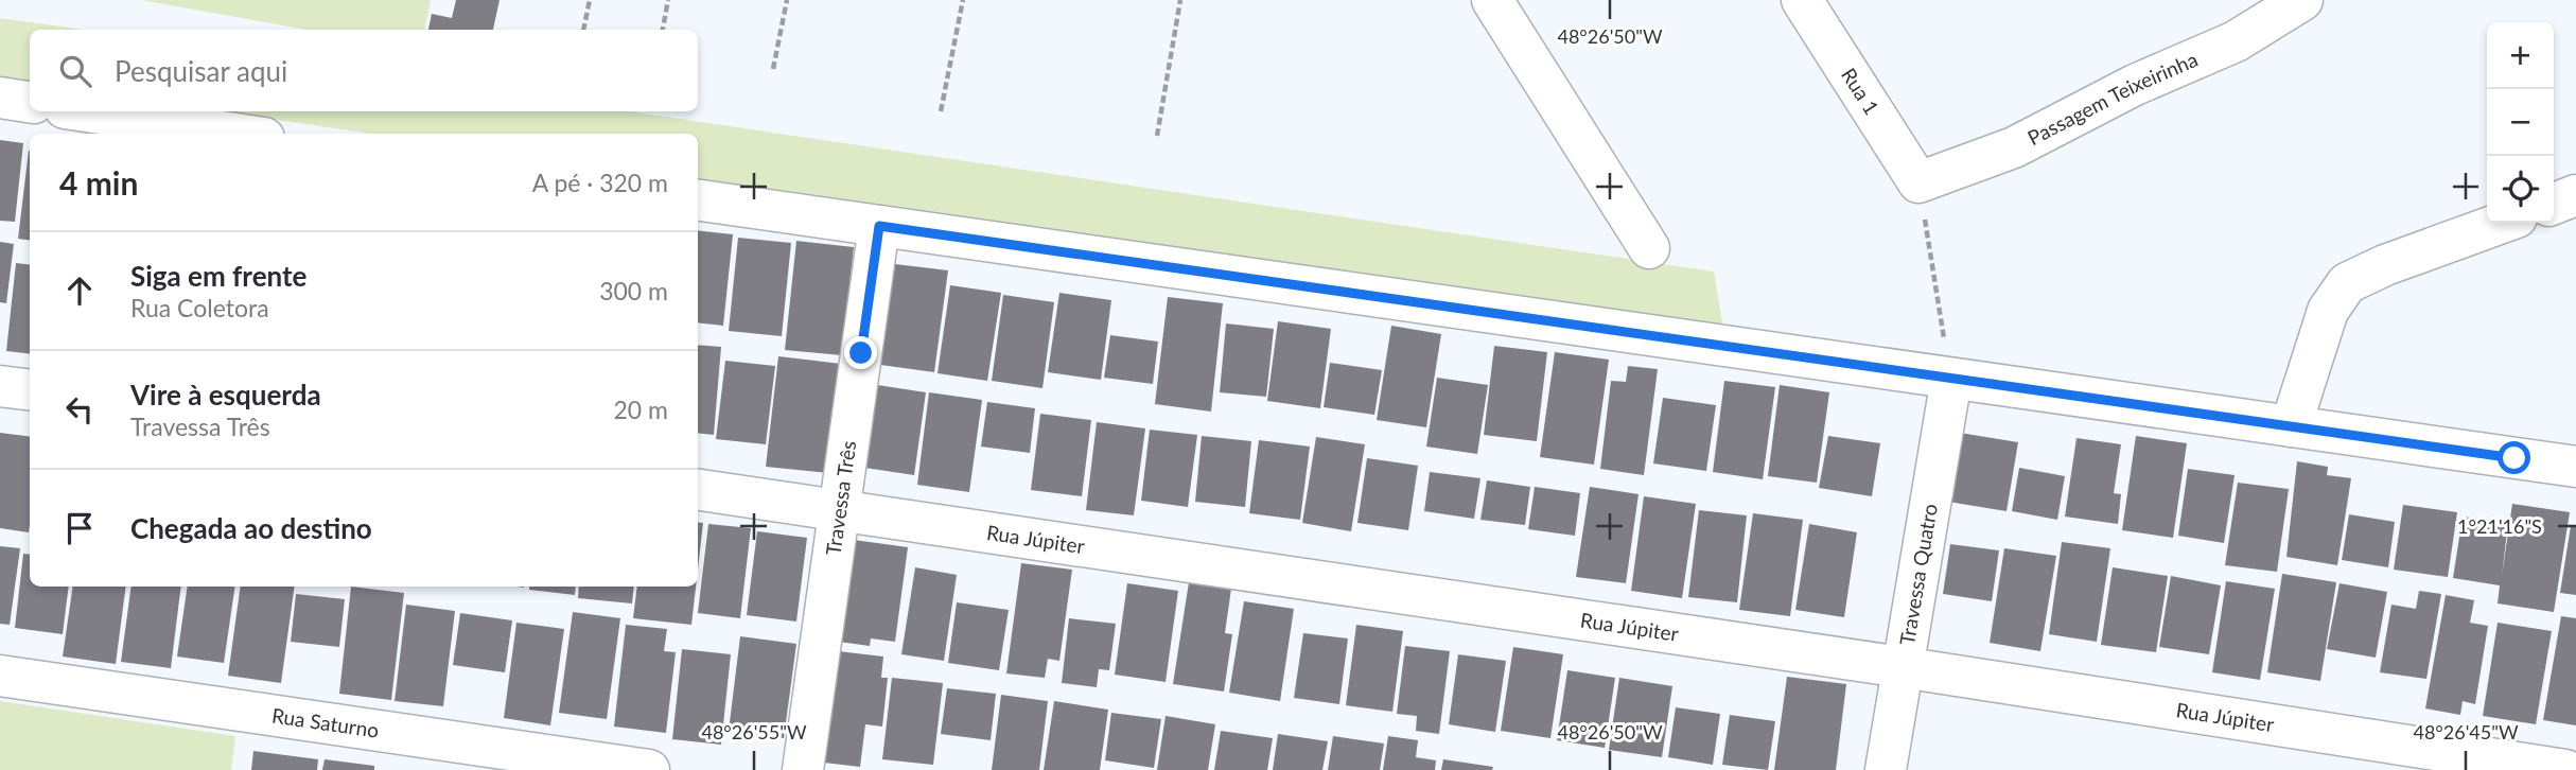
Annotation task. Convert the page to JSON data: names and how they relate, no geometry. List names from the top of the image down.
{
  "streets": {
    "street": [
      "Rua 1",
      "Passagem Teixeirinha",
      "Travessa Três",
      "Rua Júpiter",
      "Travessa Quatro",
      "Rua Saturno"
    ]
  },
  "crossings": [
    ["Rua 1", "Passagem Teixeirinha"],
    ["Travessa Três", "Rua Júpiter"],
    ["Rua Júpiter", "Travessa Quatro"]
  ],
  "page": {
    "map_buttons": ["+", "−"],
    "search": "Pesquisar aqui",
    "heading": ["4 min", "A pé · 320 m"],
    "list": [
      ["Siga em frente", "Rua Coletora", "300 m"],
      ["Vire à esquerda", "Travessa Três", "20 m"],
      "Chegada ao destino"
    ]
  },
  "coordinates": [
    "48°26'50\"W",
    "1°21'16\"S",
    "48°26'55\"W",
    "48°26'45\"W"
  ]
}
